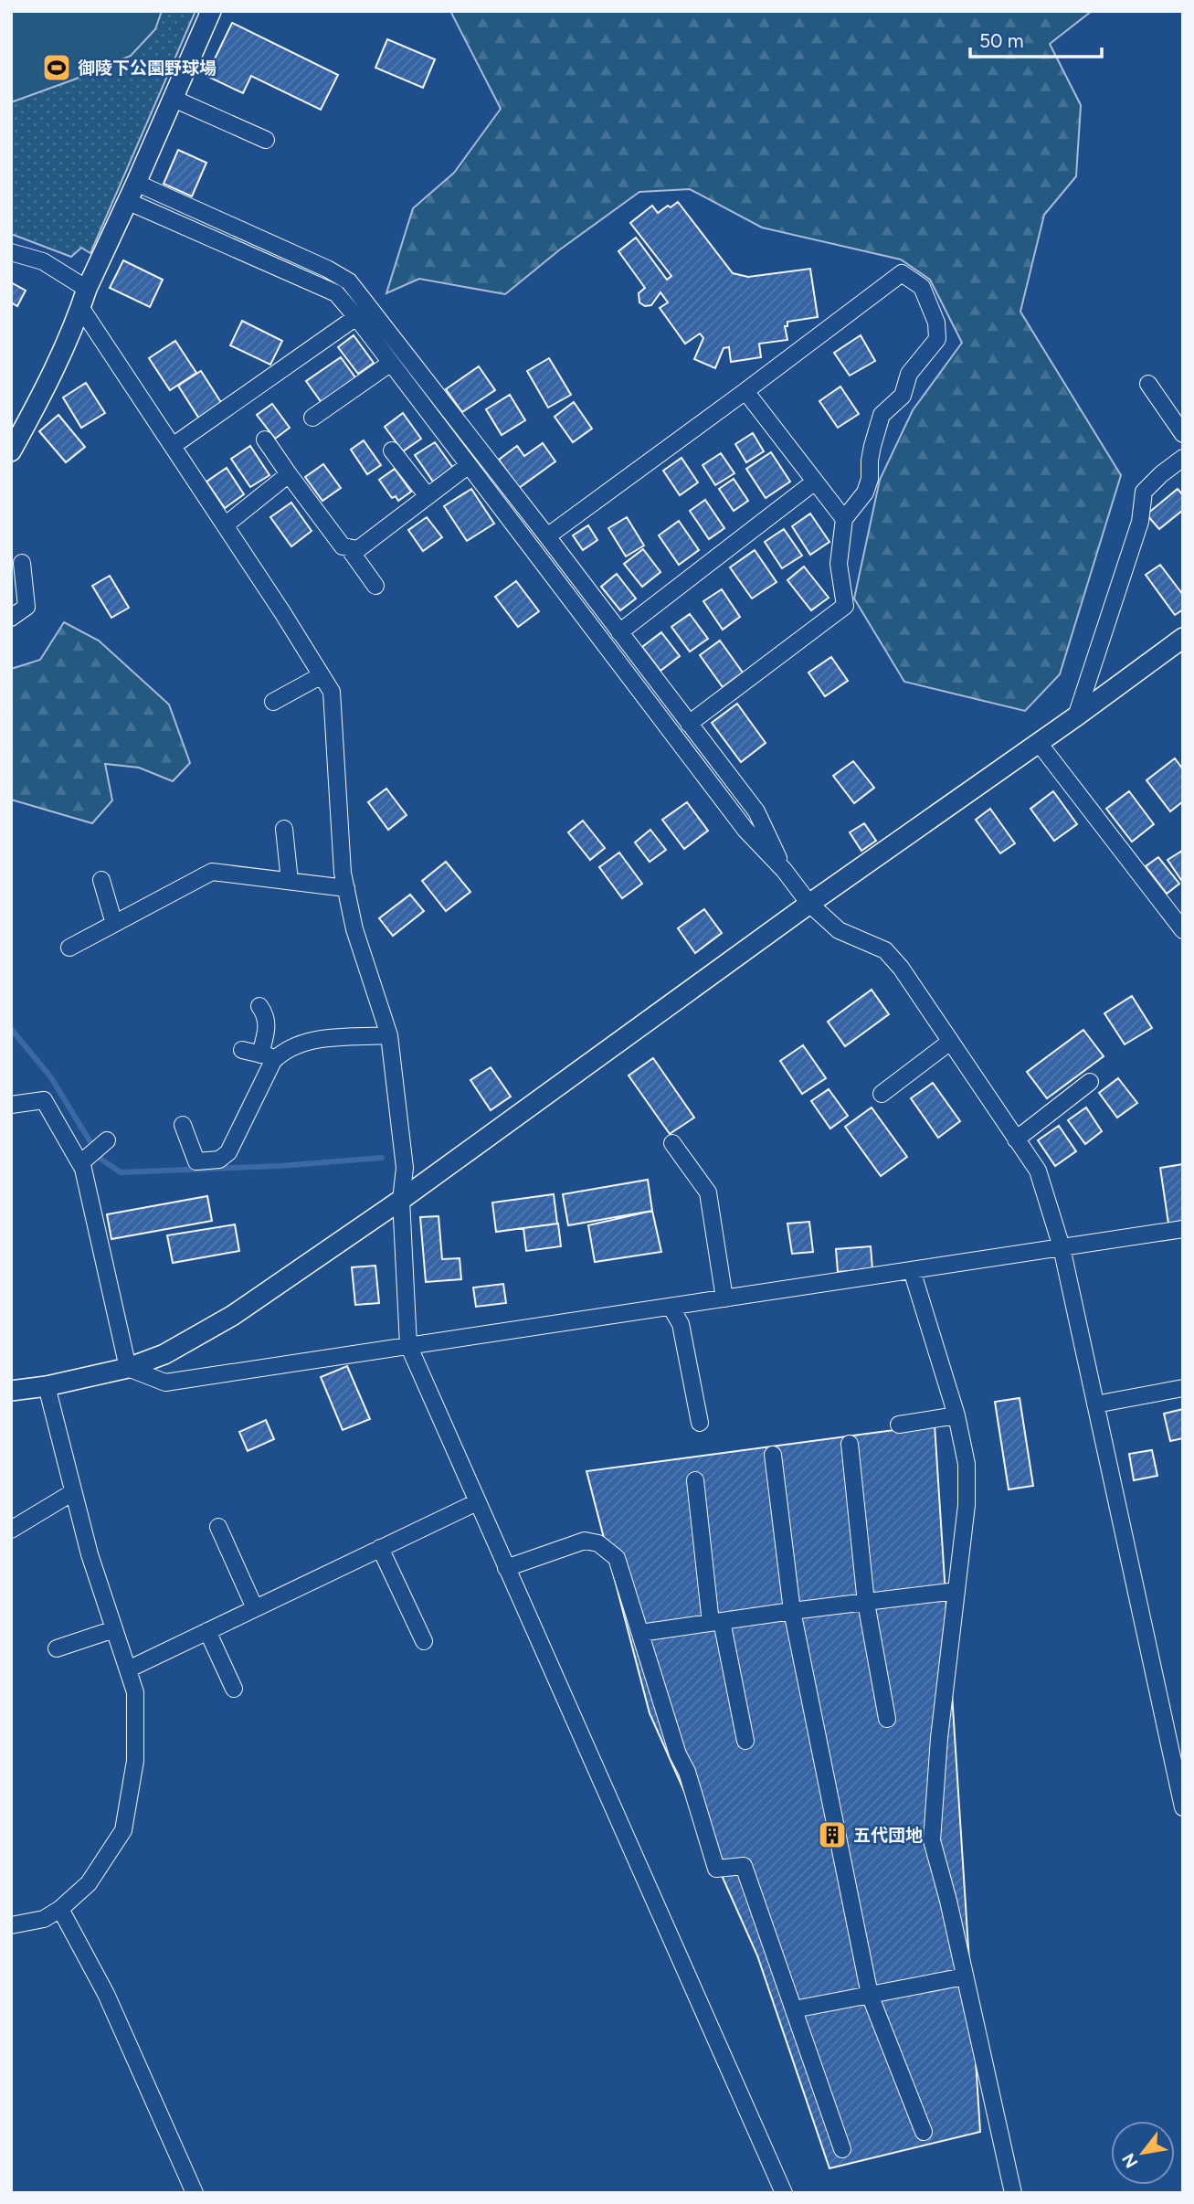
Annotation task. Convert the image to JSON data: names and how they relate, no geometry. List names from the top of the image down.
{
  "places": {
    "sports": ["御陵下公園野球場"],
    "building": ["五代団地"]
  },
  "scale_bar": "50 m",
  "north": "bottom left"
}
